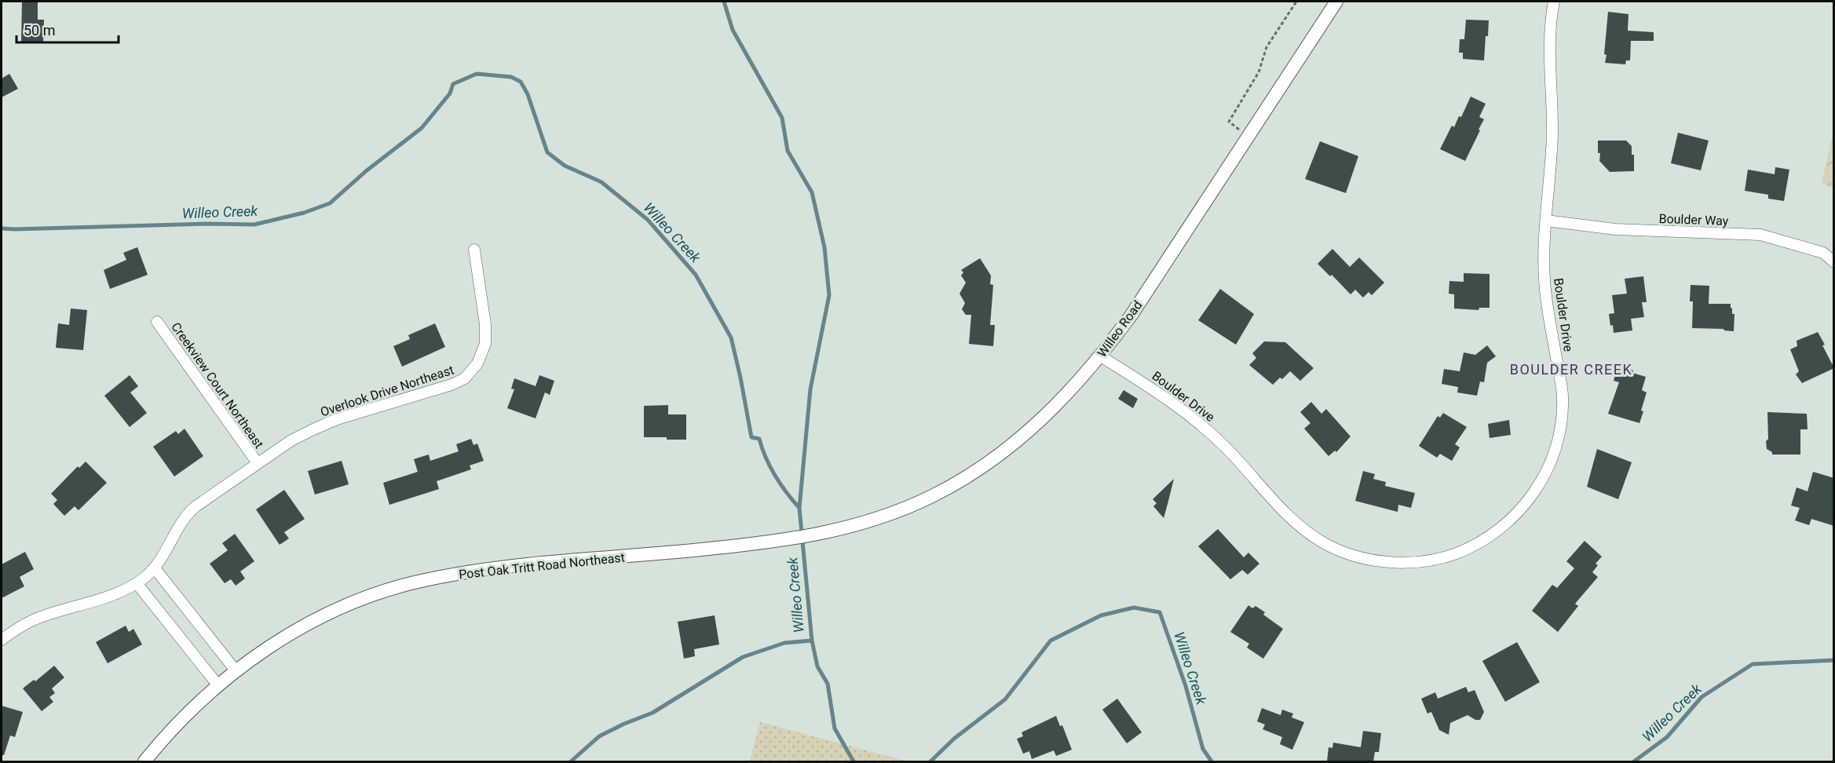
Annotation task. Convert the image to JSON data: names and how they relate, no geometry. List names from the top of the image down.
{
  "streets": {
    "street": [
      "Boulder Way",
      "Boulder Drive",
      "Willeo Road",
      "Creekview Court Northeast",
      "Overlook Drive Northeast",
      "Post Oak Tritt Road Northeast"
    ]
  },
  "crossings": [
    ["Boulder Way", "Boulder Drive"],
    ["Boulder Drive", "Willeo Road"],
    ["Willeo Road", "Post Oak Tritt Road Northeast"],
    ["Creekview Court Northeast", "Overlook Drive Northeast"]
  ],
  "districts": ["BOULDER CREEK"],
  "water": ["Willeo Creek"],
  "scale_bar": "50 m"
}
